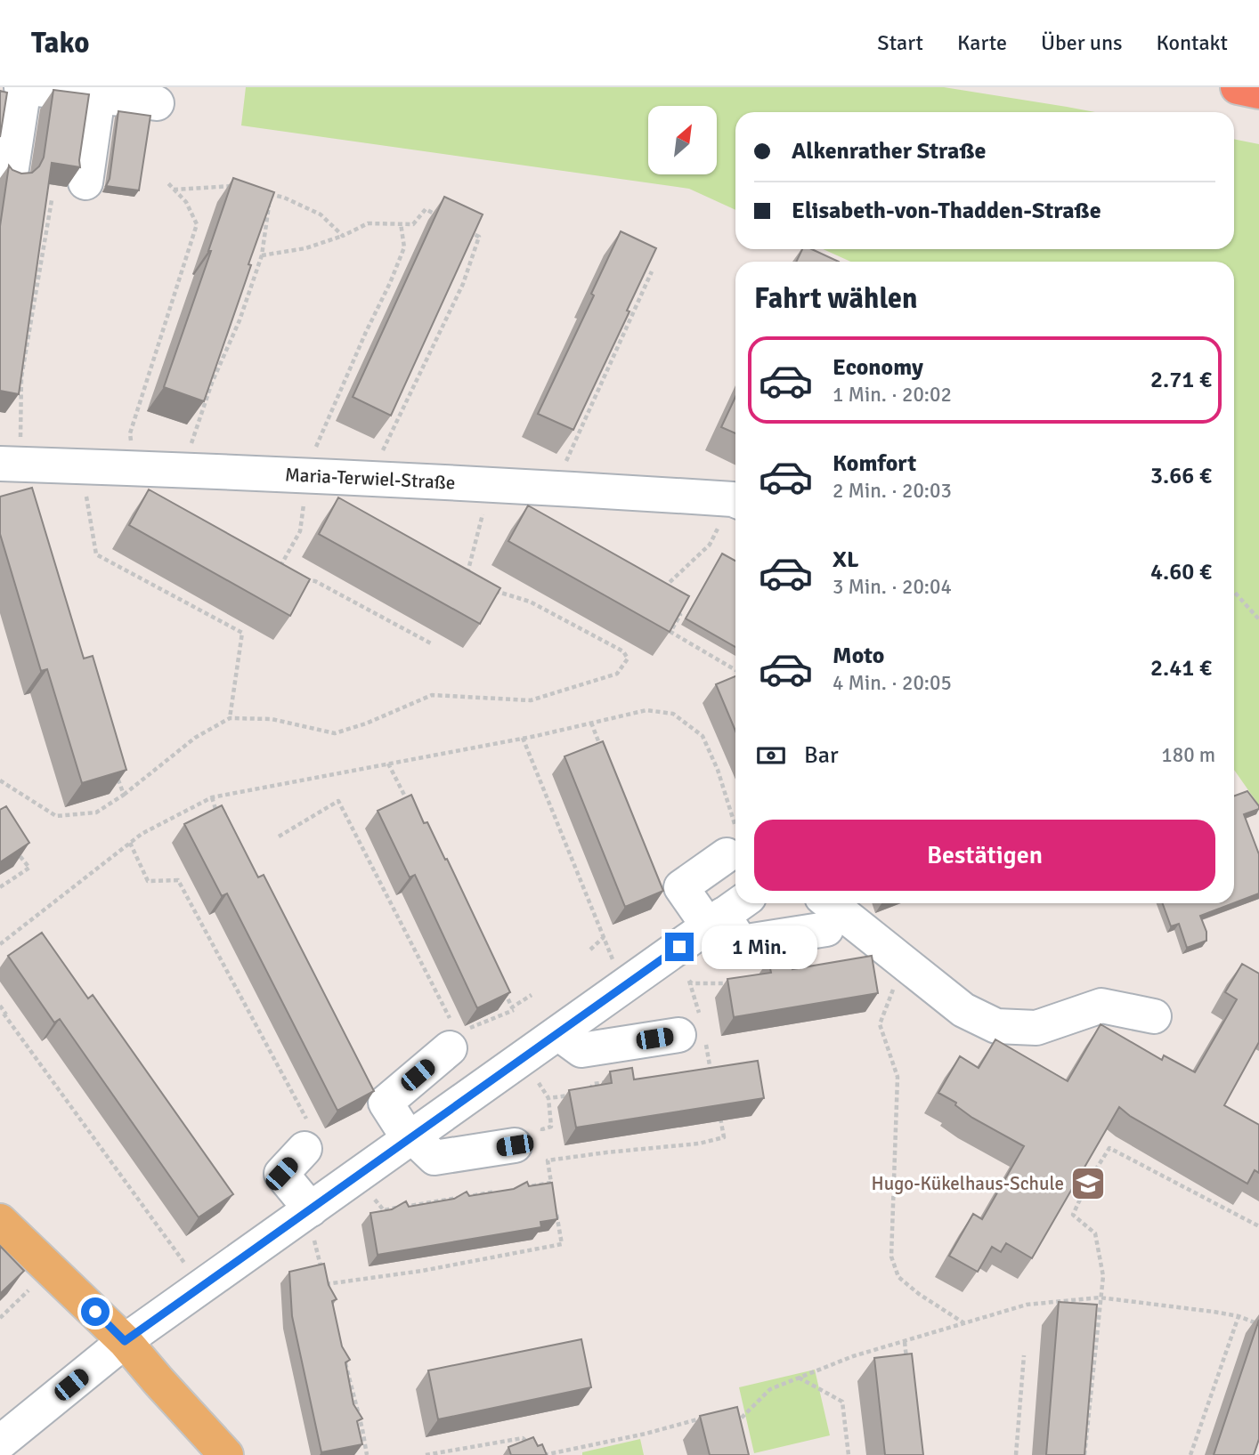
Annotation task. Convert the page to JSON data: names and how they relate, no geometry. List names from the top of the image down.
{
  "streets": {
    "street": ["Maria-Terwiel-Straße"]
  },
  "places": {
    "school or university": ["Hugo-Kükelhaus-Schule"]
  },
  "north": "top right",
  "page": {
    "header": "Tako",
    "nav": [
      "Start",
      "Karte",
      "Über uns",
      "Kontakt"
    ],
    "banner": ["Alkenrather Straße", "Elisabeth-von-Thadden-Straße"],
    "heading": "Fahrt wählen",
    "list": [
      {
        "name": "Economy",
        "note": "1 Min. · 20:02",
        "value": "2.71 €"
      },
      {
        "name": "Komfort",
        "note": "2 Min. · 20:03",
        "value": "3.66 €"
      },
      {
        "name": "XL",
        "note": "3 Min. · 20:04",
        "value": "4.60 €"
      },
      {
        "name": "Moto",
        "note": "4 Min. · 20:05",
        "value": "2.41 €"
      }
    ],
    "pay": ["Bar", "180 m"],
    "buttons": "Bestätigen",
    "bubble": "1 Min."
  }
}
